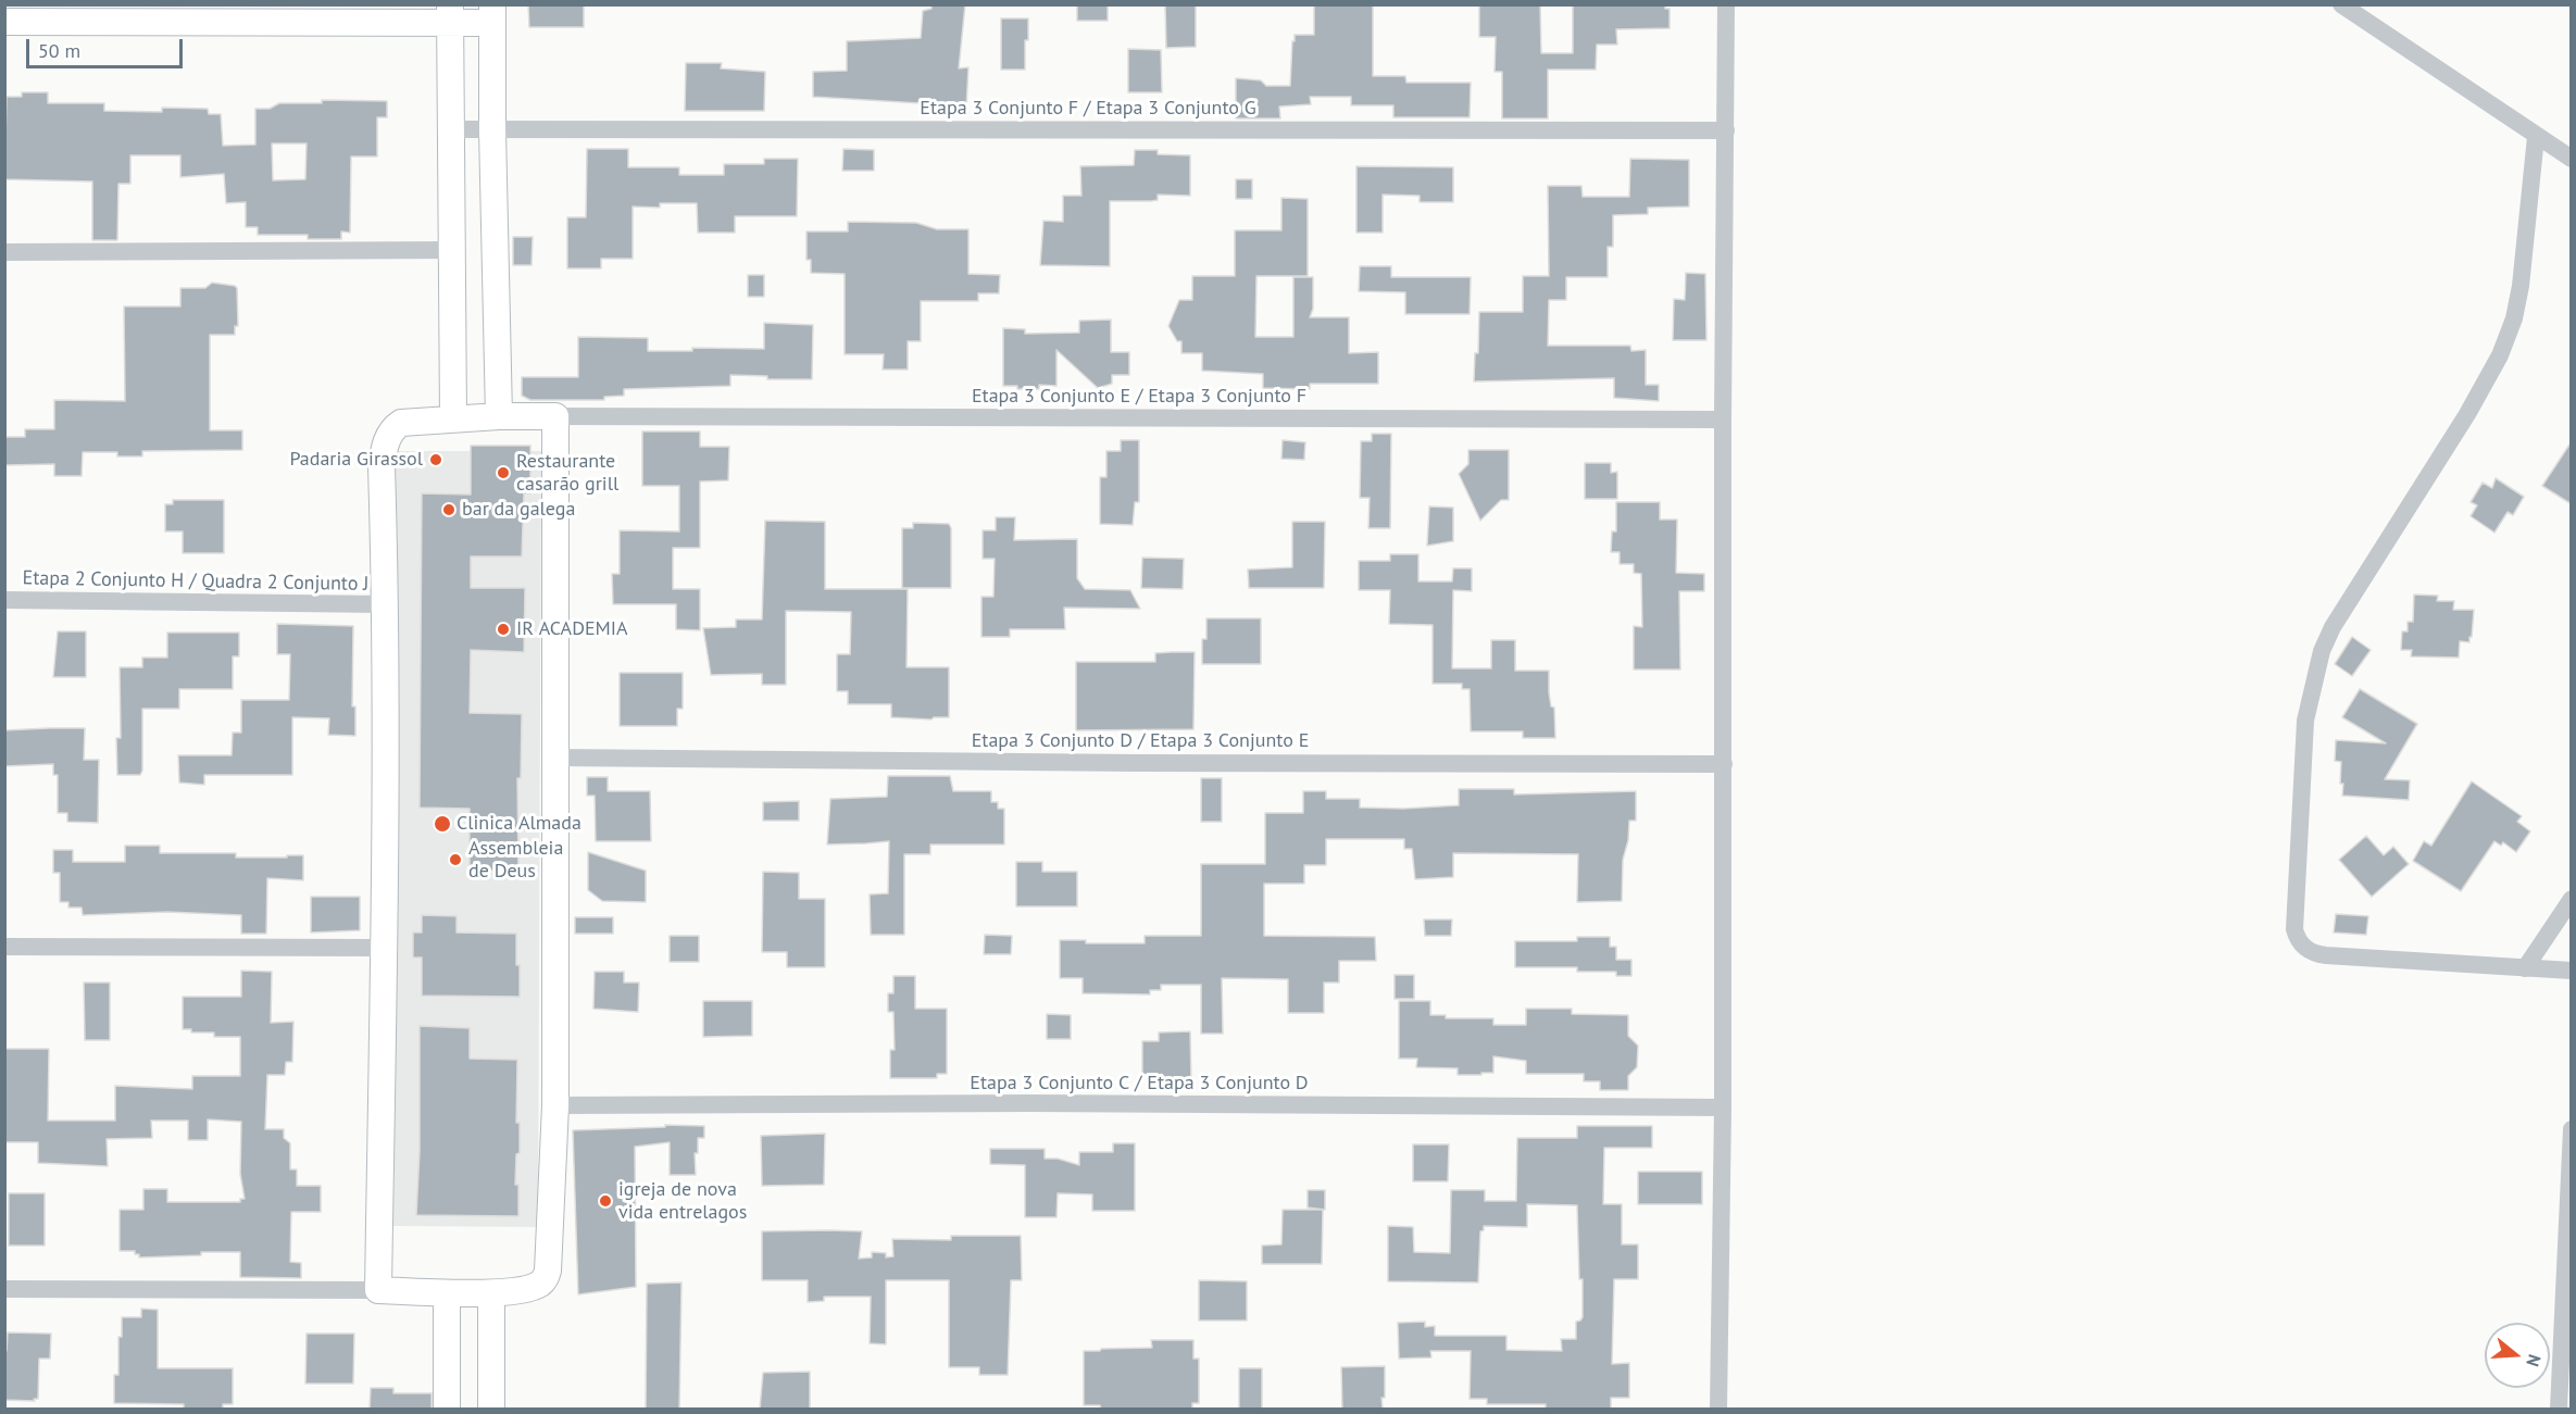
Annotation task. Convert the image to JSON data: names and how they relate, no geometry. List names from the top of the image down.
{
  "streets": {
    "street": [
      "Etapa 3 Conjunto F / Etapa 3 Conjunto G",
      "Etapa 3 Conjunto E / Etapa 3 Conjunto F",
      "Etapa 2 Conjunto H / Quadra 2 Conjunto J",
      "Etapa 3 Conjunto D / Etapa 3 Conjunto E",
      "Etapa 3 Conjunto C / Etapa 3 Conjunto D"
    ]
  },
  "places": [
    "Padaria Girassol",
    "Restaurante casarão grill",
    "bar da galega",
    "IR ACADEMIA",
    "Clinica Almada",
    "Assembleia de Deus",
    "igreja de nova vida entrelagos"
  ],
  "scale_bar": "50 m",
  "north": "right"
}
